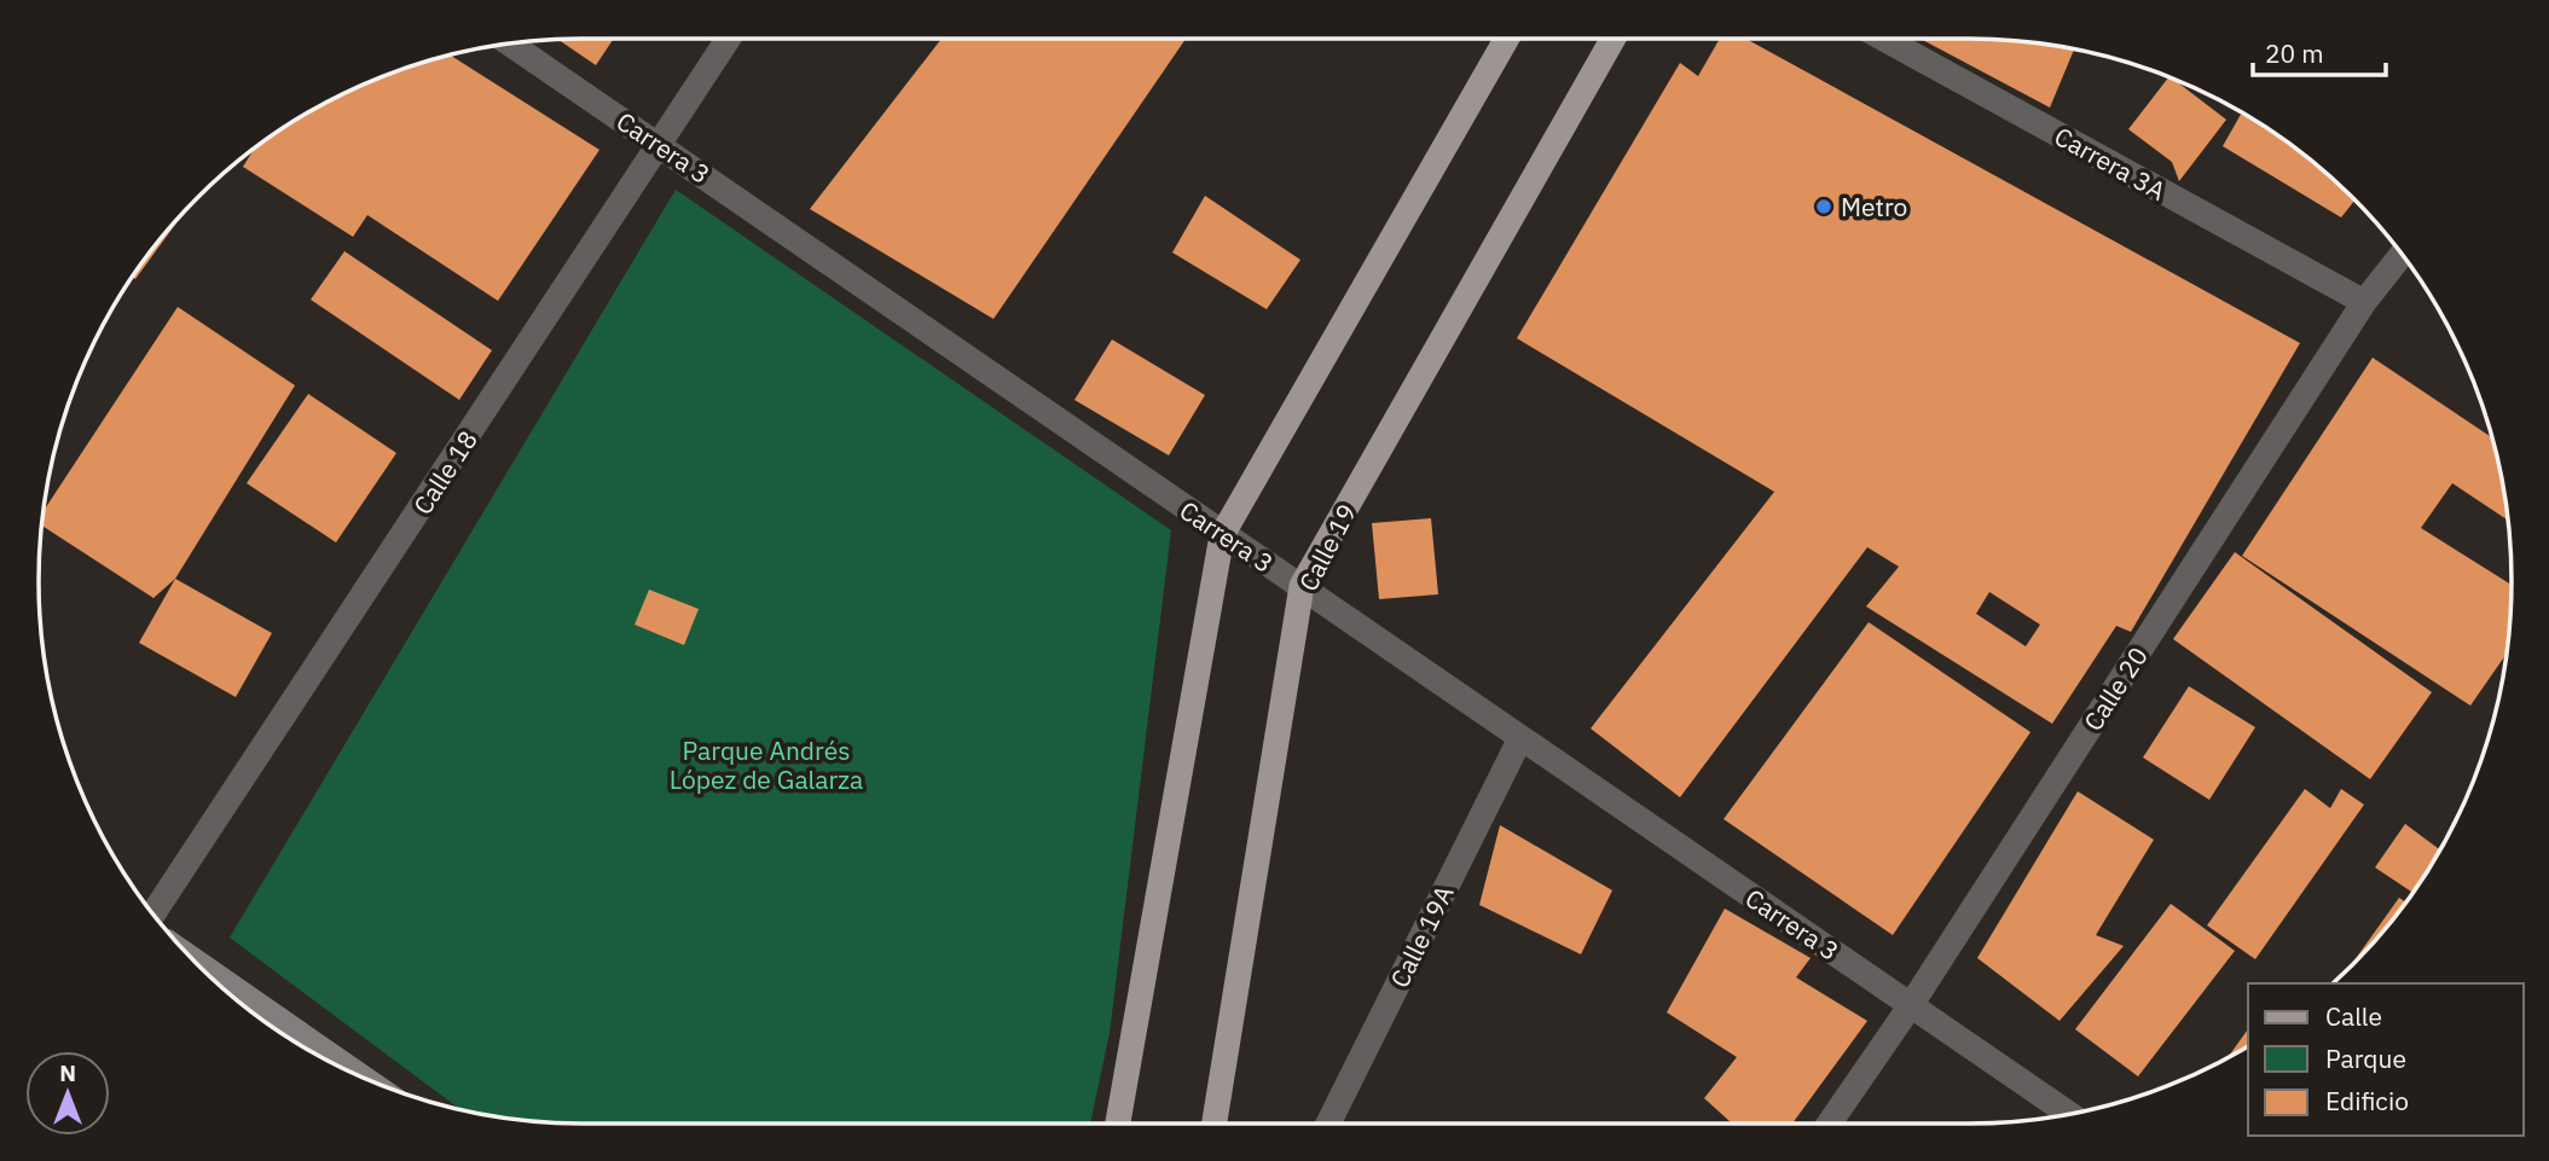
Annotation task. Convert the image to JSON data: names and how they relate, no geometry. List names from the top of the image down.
{
  "streets": {
    "main road": ["Calle 19"],
    "street": [
      "Carrera 3",
      "Carrera 3A",
      "Calle 18",
      "Calle 20",
      "Calle 19A"
    ]
  },
  "crossings": [
    ["Carrera 3", "Calle 18"],
    ["Carrera 3", "Calle 19"],
    ["Carrera 3", "Calle 20"],
    ["Carrera 3", "Calle 19A"],
    ["Carrera 3A", "Calle 20"]
  ],
  "parks": ["Parque Andrés López de Galarza"],
  "places": ["Metro"],
  "legend": ["Calle", "Parque", "Edificio"],
  "scale_bar": "20 m",
  "north": "top"
}
